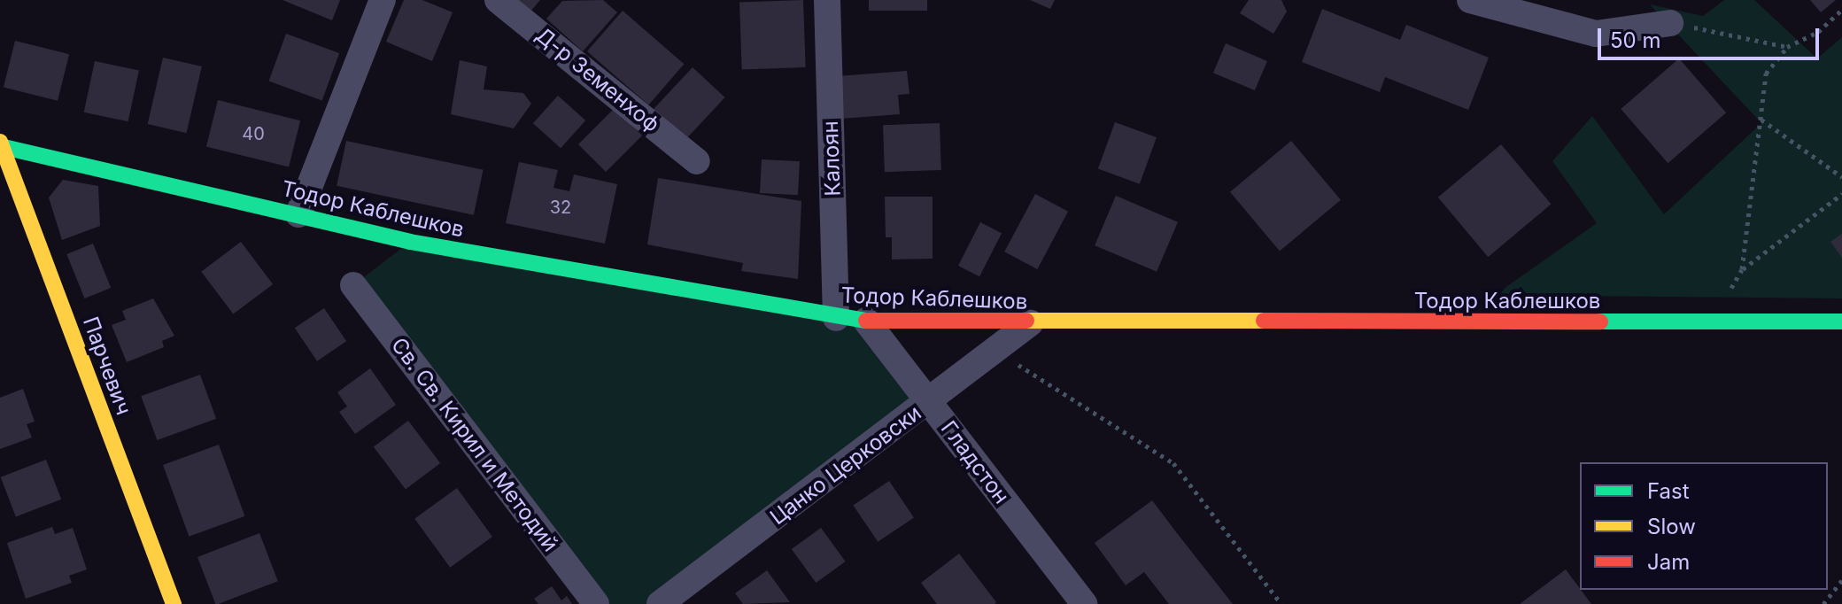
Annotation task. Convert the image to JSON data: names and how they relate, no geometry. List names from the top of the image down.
{
  "streets": {
    "street": [
      "Д-р Земенхоф",
      "Калоян",
      "Тодор Каблешков",
      "Парчевич",
      "Св. Св. Кирил и Методий",
      "Гладстон",
      "Цанко Церковски"
    ]
  },
  "crossings": [
    ["Калоян", "Тодор Каблешков"],
    ["Тодор Каблешков", "Парчевич"],
    ["Тодор Каблешков", "Гладстон"],
    ["Тодор Каблешков", "Цанко Церковски"],
    ["Гладстон", "Цанко Церковски"]
  ],
  "house_numbers": ["40", "32"],
  "legend": ["Fast", "Slow", "Jam"],
  "scale_bar": "50 m"
}
